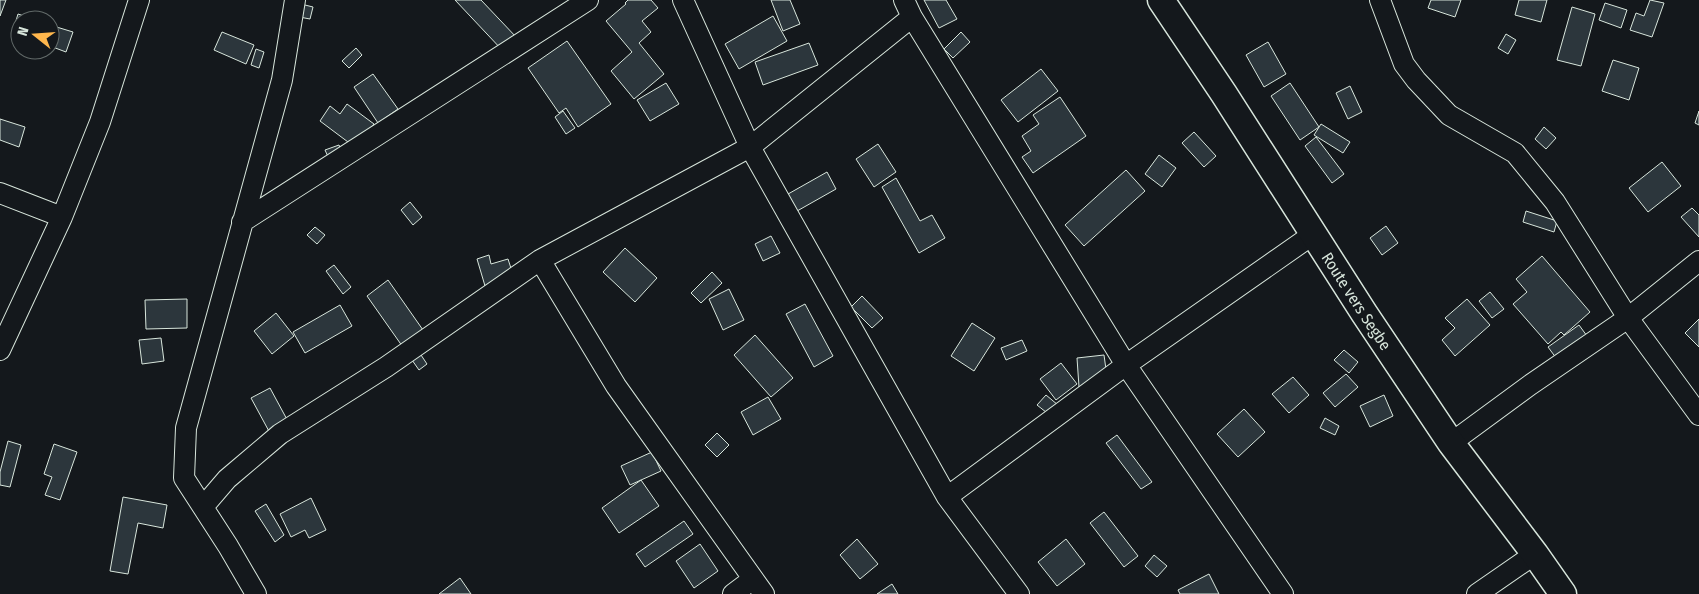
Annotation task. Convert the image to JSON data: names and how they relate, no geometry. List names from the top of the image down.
{
  "streets": {
    "main road": ["Route vers Segbe"]
  },
  "north": "left"
}
